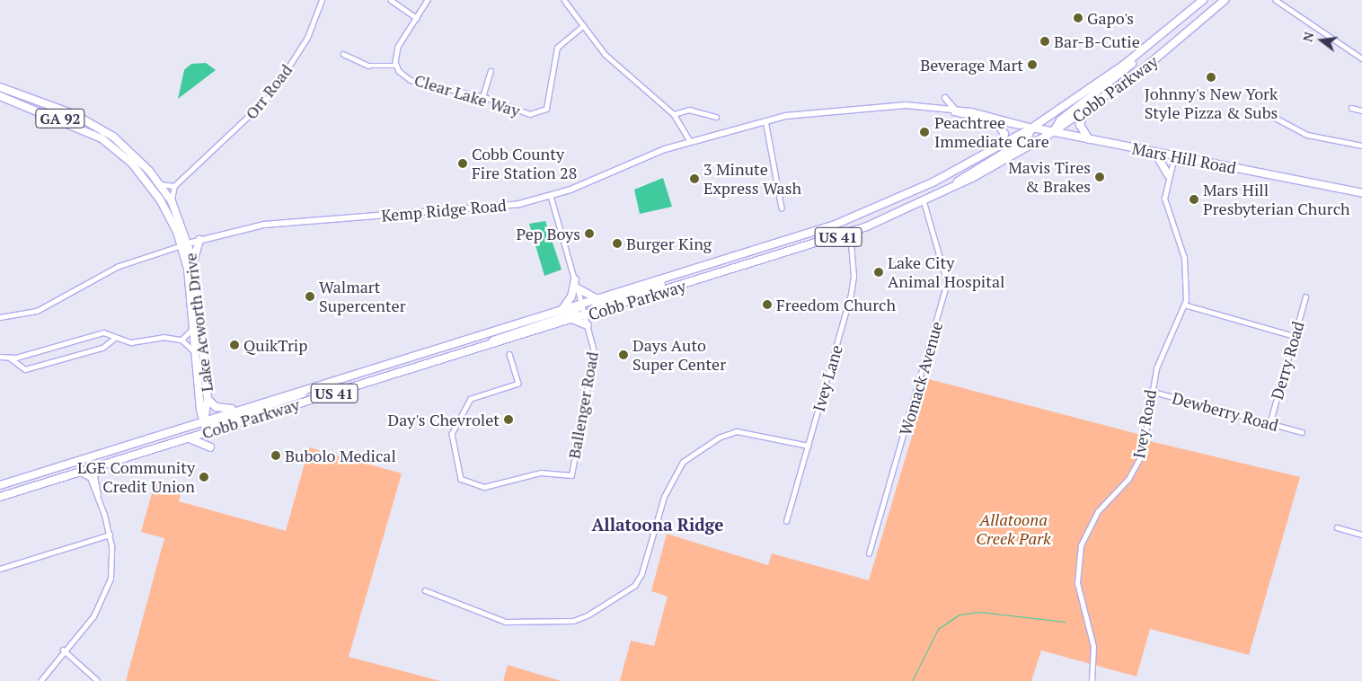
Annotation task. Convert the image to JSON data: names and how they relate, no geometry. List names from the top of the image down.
{
  "streets": {
    "main road": [
      "Cobb Parkway",
      "GA 92",
      "Mars Hill Road",
      "US 41",
      "Lake Acworth Drive"
    ],
    "street": [
      "Orr Road",
      "Clear Lake Way",
      "Kemp Ridge Road",
      "Derry Road",
      "Ivey Lane",
      "Womack Avenue",
      "Ballenger Road",
      "Dewberry Road",
      "Ivey Road"
    ]
  },
  "crossings": [
    ["Cobb Parkway", "Mars Hill Road"],
    ["Cobb Parkway", "Lake Acworth Drive"],
    ["Cobb Parkway", "Ivey Lane"],
    ["Cobb Parkway", "Womack Avenue"],
    ["Cobb Parkway", "Ballenger Road"],
    ["Mars Hill Road", "Ivey Road"],
    ["Kemp Ridge Road", "Lake Acworth Drive"],
    ["Kemp Ridge Road", "Ballenger Road"],
    ["Derry Road", "Dewberry Road"],
    ["Dewberry Road", "Ivey Road"]
  ],
  "districts": ["Allatoona Ridge"],
  "parks": ["Allatoona Creek Park"],
  "places": [
    "Gapo's",
    "Bar-B-Cutie",
    "Beverage Mart",
    "Johnny's New York Style Pizza & Subs",
    "Peachtree Immediate Care",
    "Cobb County Fire Station 28",
    "Mavis Tires & Brakes",
    "3 Minute Express Wash",
    "Mars Hill Presbyterian Church",
    "Pep Boys",
    "Burger King",
    "Lake City Animal Hospital",
    "Walmart Supercenter",
    "Freedom Church",
    "QuikTrip",
    "Days Auto Super Center",
    "Day's Chevrolet",
    "Bubolo Medical",
    "LGE Community Credit Union"
  ],
  "north": "left"
}
